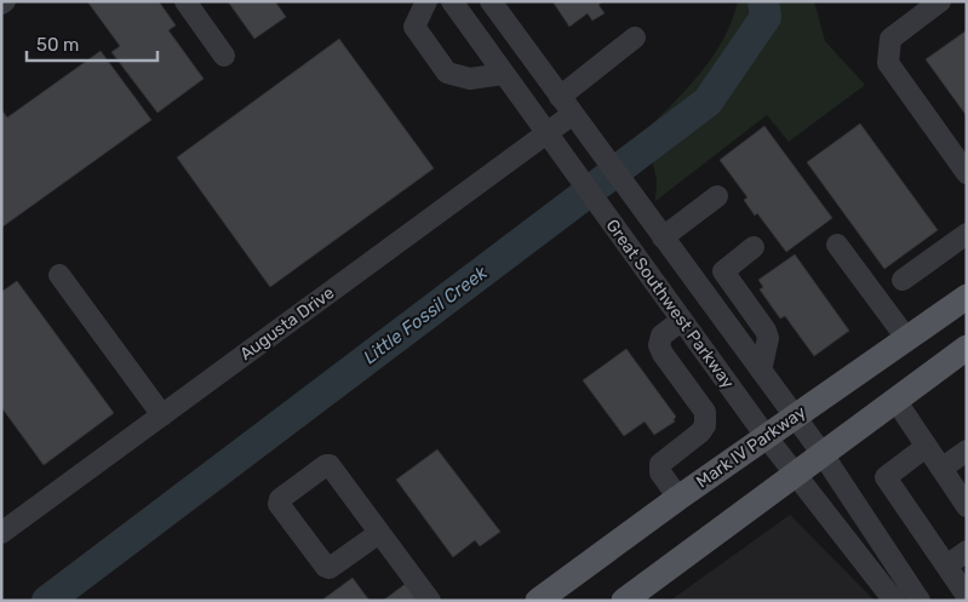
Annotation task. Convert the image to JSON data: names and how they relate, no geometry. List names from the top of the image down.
{
  "streets": {
    "main road": ["Mark IV Parkway"],
    "street": ["Great Southwest Parkway", "Augusta Drive"]
  },
  "crossings": [
    ["Great Southwest Parkway", "Augusta Drive"],
    ["Great Southwest Parkway", "Mark IV Parkway"]
  ],
  "water": ["Little Fossil Creek"],
  "scale_bar": "50 m"
}
